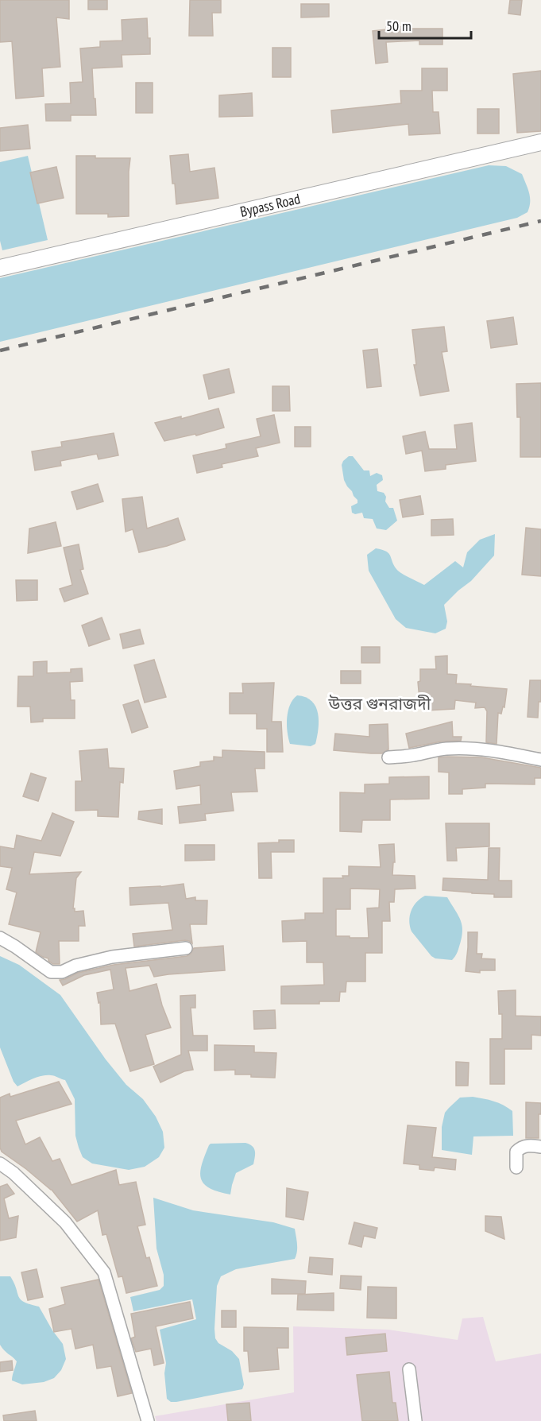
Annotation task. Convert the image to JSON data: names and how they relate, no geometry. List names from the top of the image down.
{
  "streets": {
    "street": ["Bypass Road"]
  },
  "districts": ["উত্তর গুনরাজদী"],
  "scale_bar": "50 m"
}
